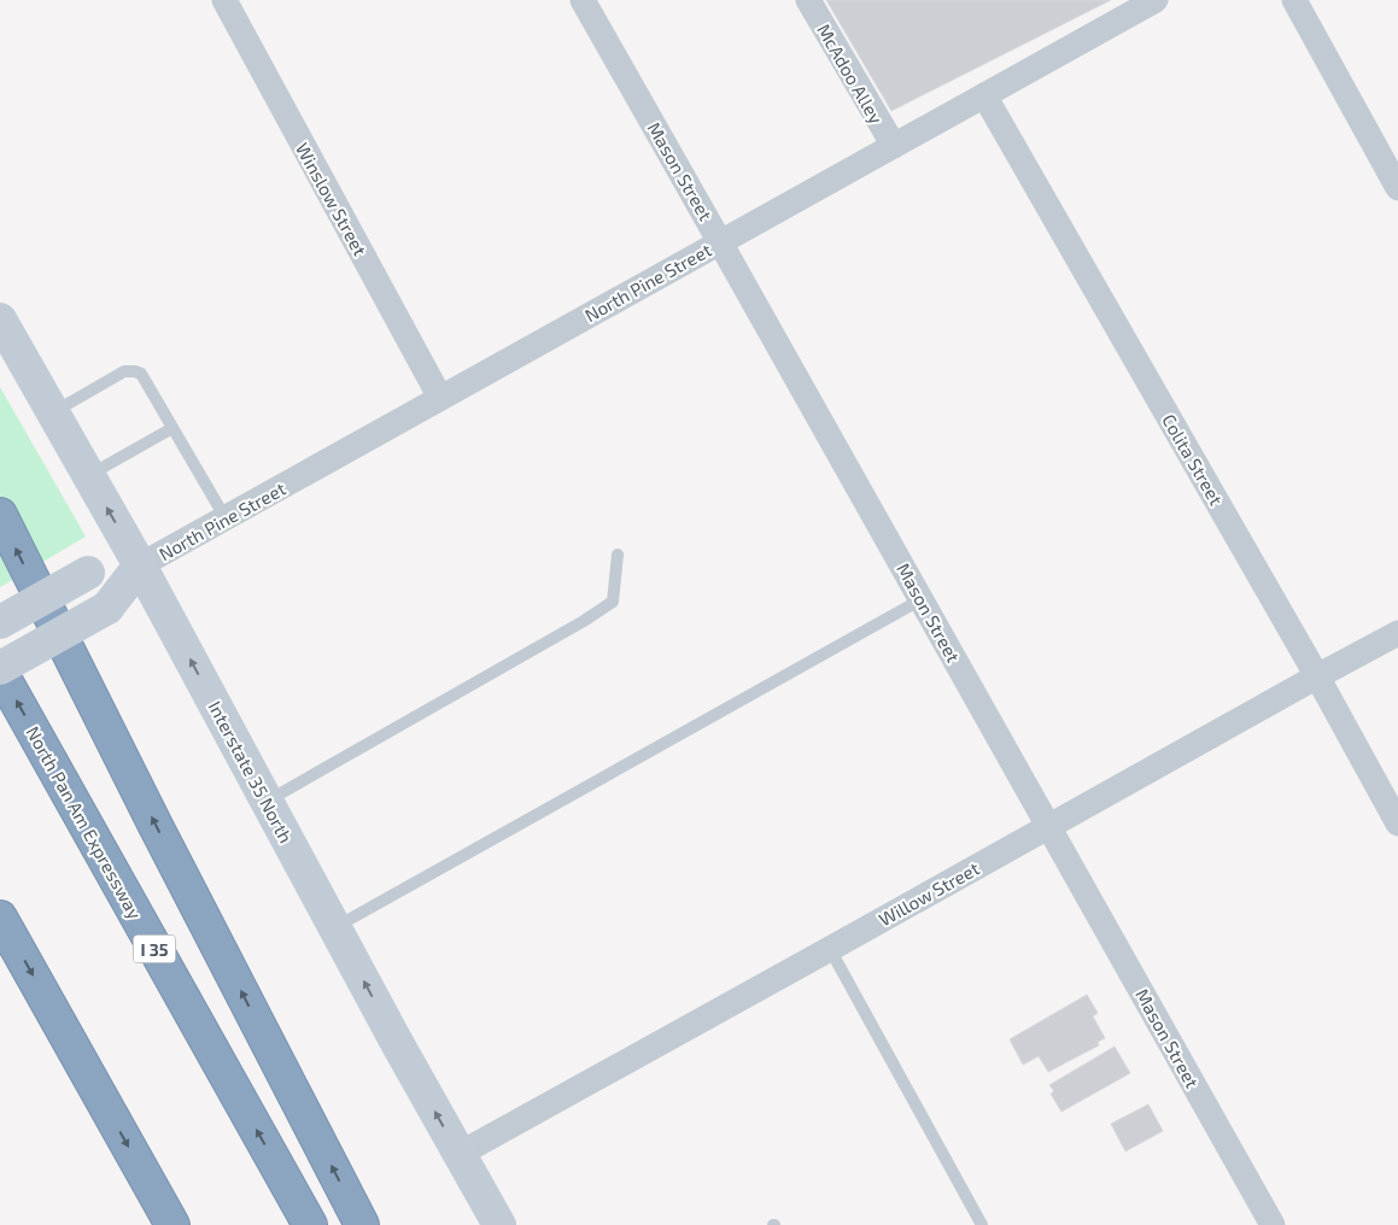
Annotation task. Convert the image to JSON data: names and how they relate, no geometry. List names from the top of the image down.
{
  "streets": {
    "highway": ["North Pan Am Expressway", "I 35"],
    "main road": ["North Pine Street", "Interstate 35 North"],
    "street": [
      "McAdoo Alley",
      "Mason Street",
      "Winslow Street",
      "Colita Street",
      "Willow Street"
    ]
  },
  "crossings": [
    ["McAdoo Alley", "North Pine Street"],
    ["Mason Street", "North Pine Street"],
    ["Mason Street", "Willow Street"],
    ["Winslow Street", "North Pine Street"],
    ["North Pine Street", "Colita Street"],
    ["North Pine Street", "Interstate 35 North"],
    ["North Pine Street", "North Pan Am Expressway"],
    ["Colita Street", "Willow Street"],
    ["Interstate 35 North", "Willow Street"]
  ],
  "one_way": ["Interstate 35 North"]
}
